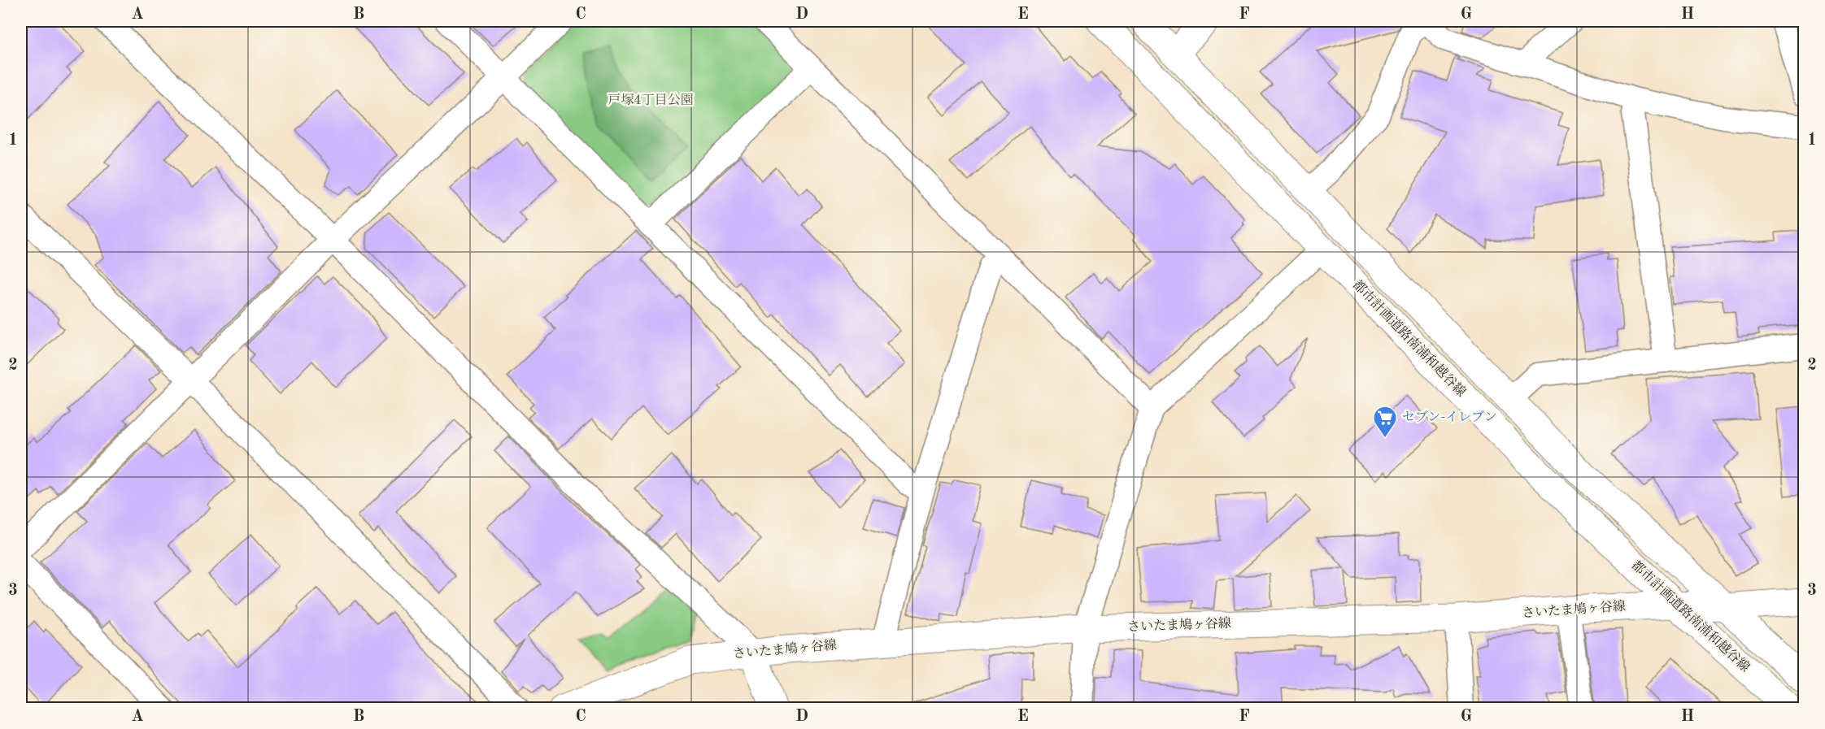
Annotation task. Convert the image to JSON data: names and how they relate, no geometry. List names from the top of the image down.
{
  "streets": {
    "street": ["都市計画道路南浦和越谷線", "さいたま鳩ヶ谷線"]
  },
  "crossings": [
    ["都市計画道路南浦和越谷線", "さいたま鳩ヶ谷線"]
  ],
  "parks": ["戸塚4丁目公園"],
  "places": {
    "supermarket": ["セブン-イレブン"]
  },
  "grid": {
    "columns": [
      "A",
      "B",
      "C",
      "D",
      "E",
      "F",
      "G",
      "H"
    ],
    "rows": ["1", "2", "3"]
  }
}
